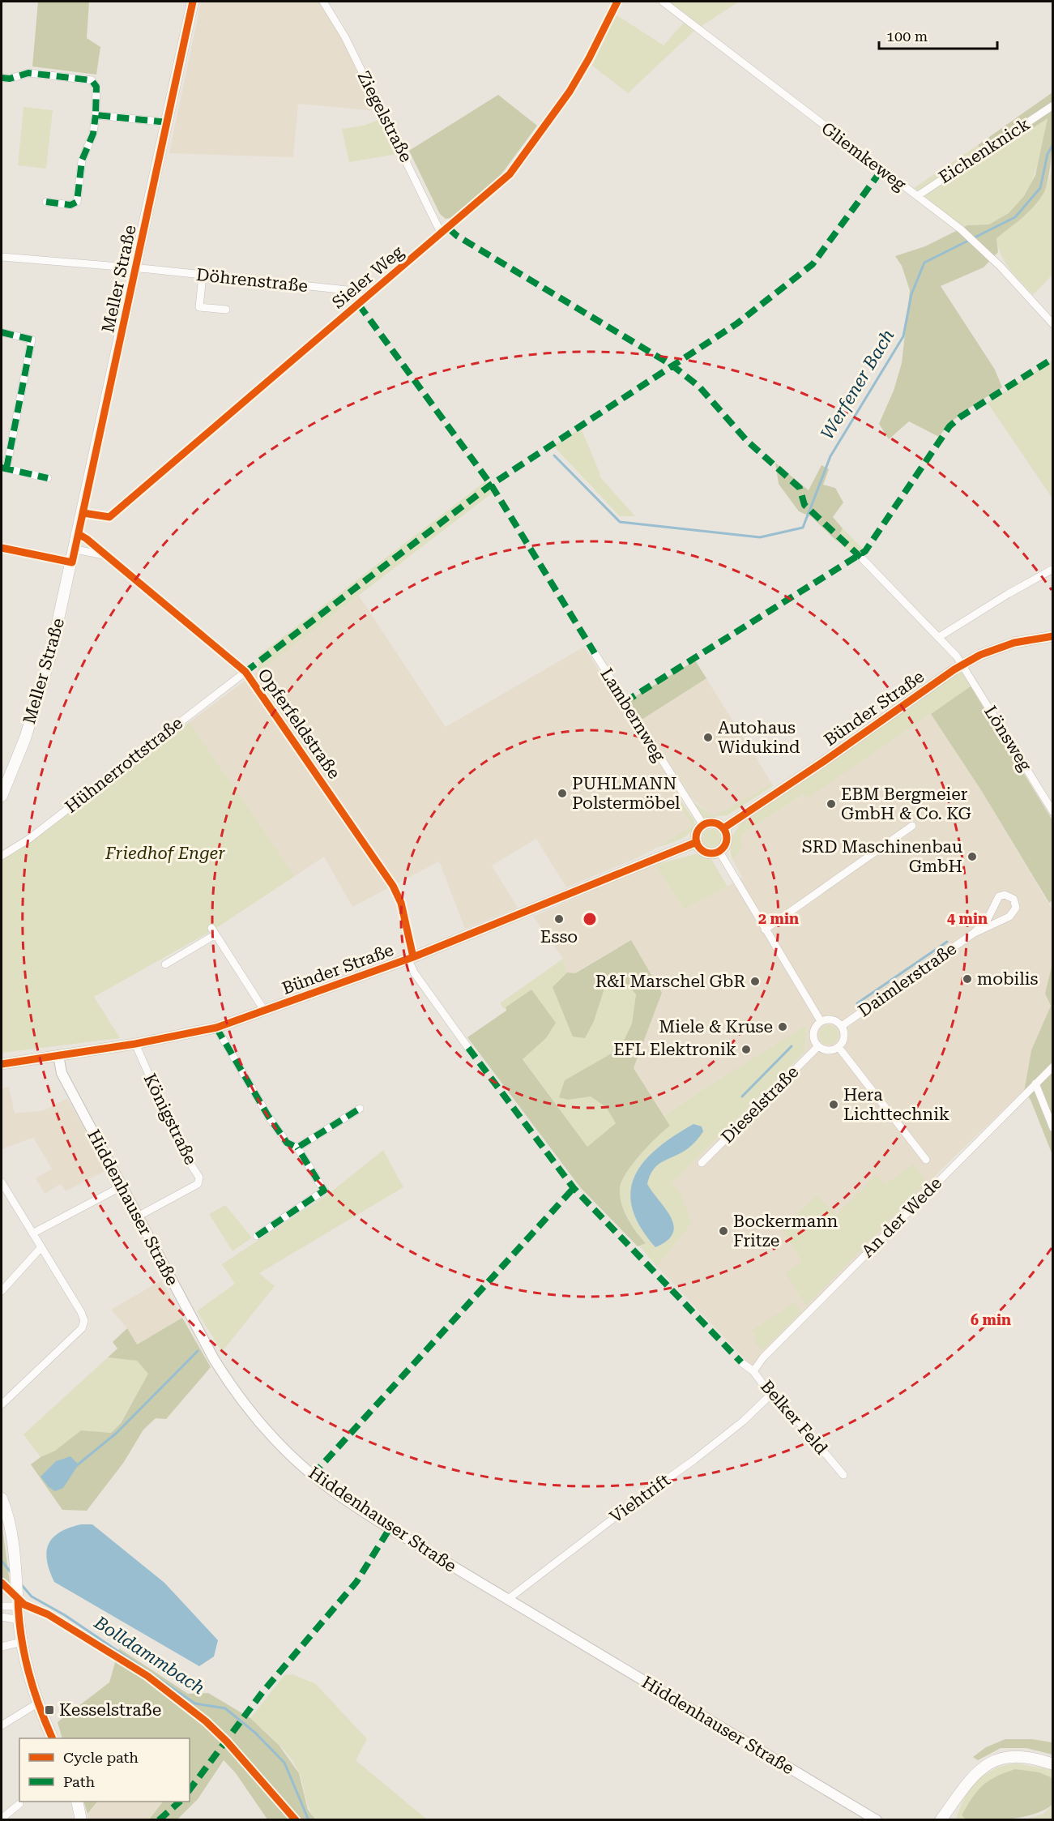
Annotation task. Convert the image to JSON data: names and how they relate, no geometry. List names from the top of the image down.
{
  "streets": {
    "main road": ["Meller Straße"],
    "street": [
      "Ziegelstraße",
      "Eichenknick",
      "Gliemkeweg",
      "Sieler Weg",
      "Döhrenstraße",
      "Bünder Straße",
      "Lambernweg",
      "Opferfeldstraße",
      "Lönsweg",
      "Hühnerrottstraße",
      "Daimlerstraße",
      "Dieselstraße",
      "Königstraße",
      "Hiddenhauser Straße",
      "An der Wede",
      "Belker Feld",
      "Viehtrift"
    ]
  },
  "crossings": [
    ["Ziegelstraße", "Sieler Weg"],
    ["Eichenknick", "Gliemkeweg"],
    ["Sieler Weg", "Meller Straße"],
    ["Sieler Weg", "Döhrenstraße"],
    ["Meller Straße", "Döhrenstraße"],
    ["Meller Straße", "Opferfeldstraße"],
    ["Bünder Straße", "Lambernweg"],
    ["Bünder Straße", "Opferfeldstraße"],
    ["Bünder Straße", "Lönsweg"],
    ["Bünder Straße", "Königstraße"],
    ["Bünder Straße", "Hiddenhauser Straße"],
    ["Opferfeldstraße", "Hühnerrottstraße"],
    ["Daimlerstraße", "Dieselstraße"],
    ["Königstraße", "Hiddenhauser Straße"],
    ["Hiddenhauser Straße", "Viehtrift"],
    ["An der Wede", "Belker Feld"],
    ["Belker Feld", "Viehtrift"]
  ],
  "water": ["Werfener Bach", "Bolldammbach"],
  "parks": ["Friedhof Enger"],
  "places": {
    "other": [
      "Autohaus Widukind",
      "PUHLMANN Polstermöbel",
      "EBM Bergmeier GmbH & Co. KG",
      "SRD Maschinenbau GmbH",
      "Esso",
      "mobilis",
      "R&I Marschel GbR",
      "Miele & Kruse",
      "EFL Elektronik",
      "Hera Lichttechnik",
      "Bockermann Fritze"
    ],
    "transit": ["Kesselstraße"]
  },
  "legend": ["Cycle path", "Path"],
  "scale_bar": "100 m",
  "rings": ["2 min", "4 min", "6 min"]
}
